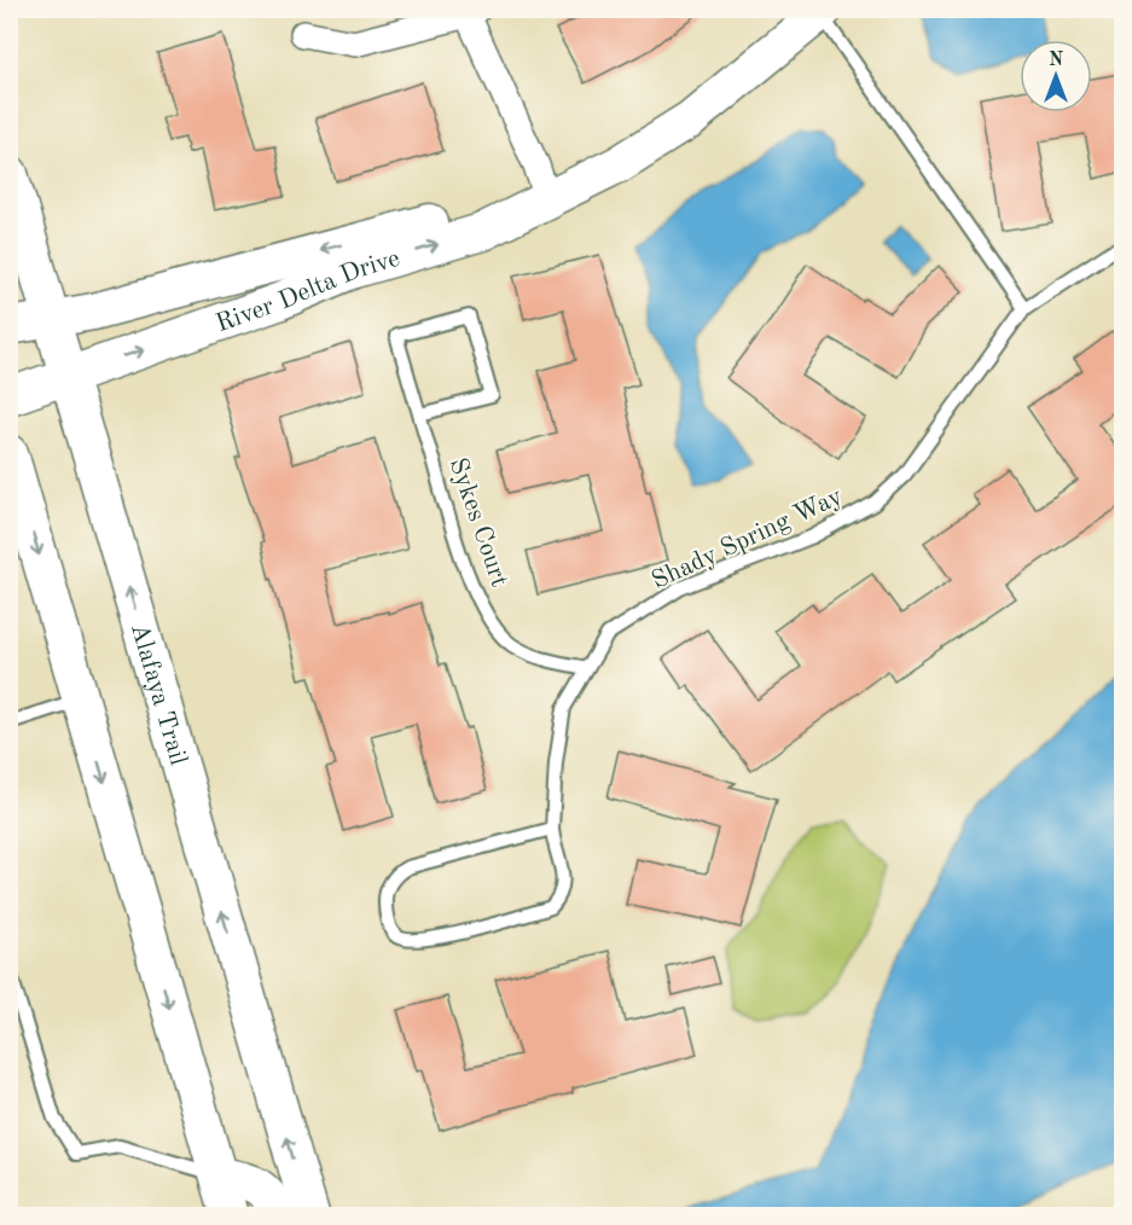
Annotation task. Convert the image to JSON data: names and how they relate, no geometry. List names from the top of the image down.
{
  "streets": {
    "main road": ["River Delta Drive", "Alafaya Trail"],
    "lane": ["Sykes Court", "Shady Spring Way"]
  },
  "crossings": [
    ["River Delta Drive", "Alafaya Trail"],
    ["Sykes Court", "Shady Spring Way"]
  ],
  "north": "top"
}
